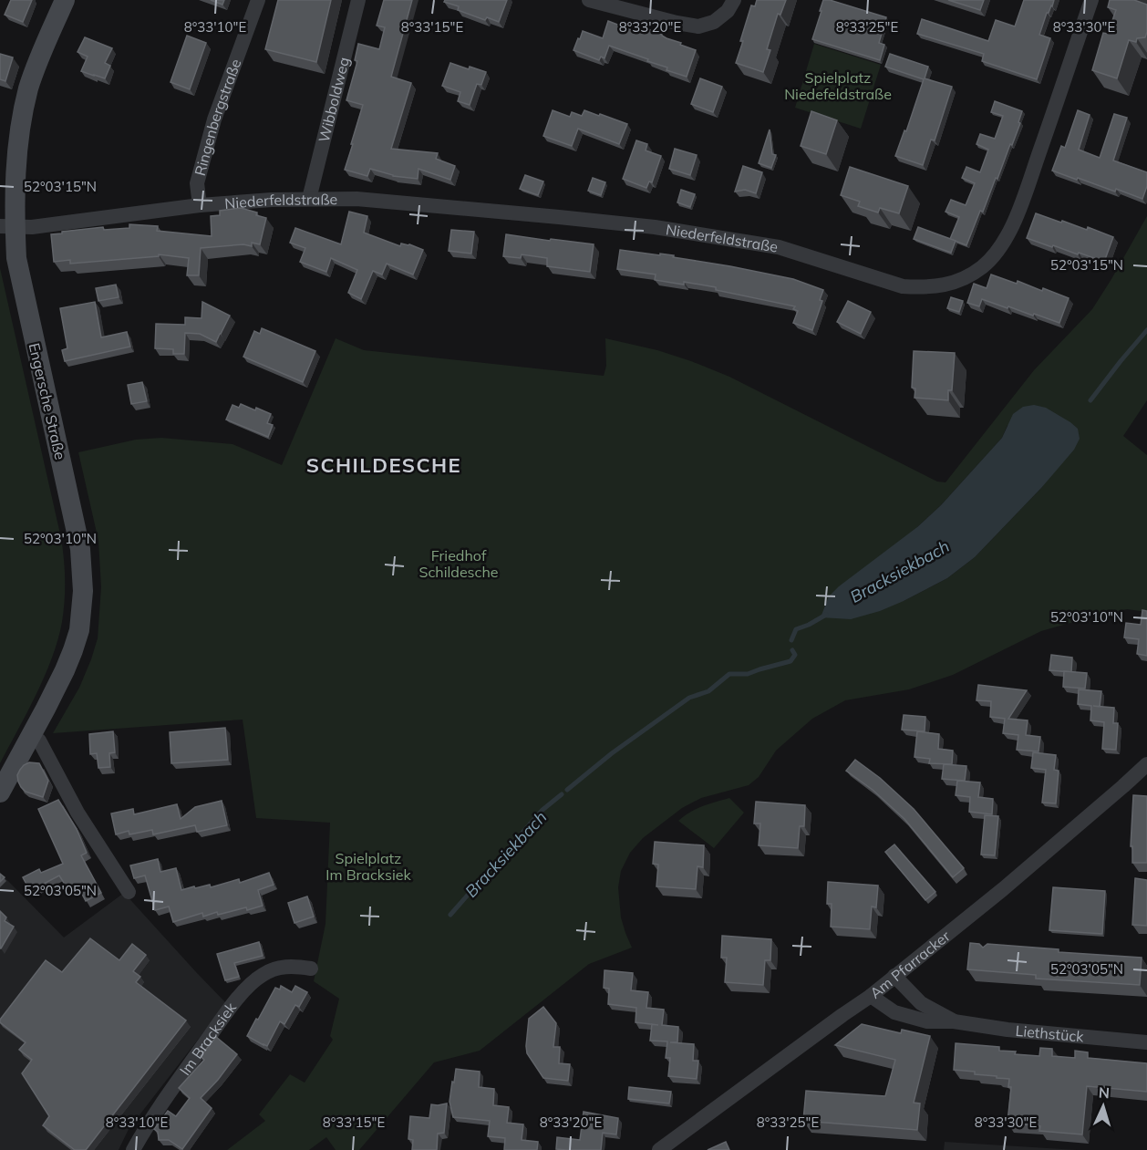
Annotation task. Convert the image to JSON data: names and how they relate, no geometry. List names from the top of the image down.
{
  "streets": {
    "main road": ["Engersche Straße"],
    "street": [
      "Wibboldweg",
      "Ringenbergstraße",
      "Niederfeldstraße",
      "Am Pfarracker",
      "Liethstück",
      "Im Bracksiek"
    ]
  },
  "crossings": [
    ["Wibboldweg", "Niederfeldstraße"],
    ["Ringenbergstraße", "Niederfeldstraße"],
    ["Niederfeldstraße", "Engersche Straße"],
    ["Am Pfarracker", "Liethstück"]
  ],
  "districts": ["SCHILDESCHE"],
  "water": ["Bracksiekbach"],
  "parks": ["Spielplatz Niedefeldstraße", "Friedhof Schildesche", "Spielplatz Im Bracksiek"],
  "north": "top",
  "coordinates": [
    "8°33'10\"E",
    "8°33'15\"E",
    "8°33'20\"E",
    "8°33'25\"E",
    "8°33'30\"E",
    "52°03'15\"N",
    "52°03'10\"N",
    "52°03'05\"N"
  ]
}
